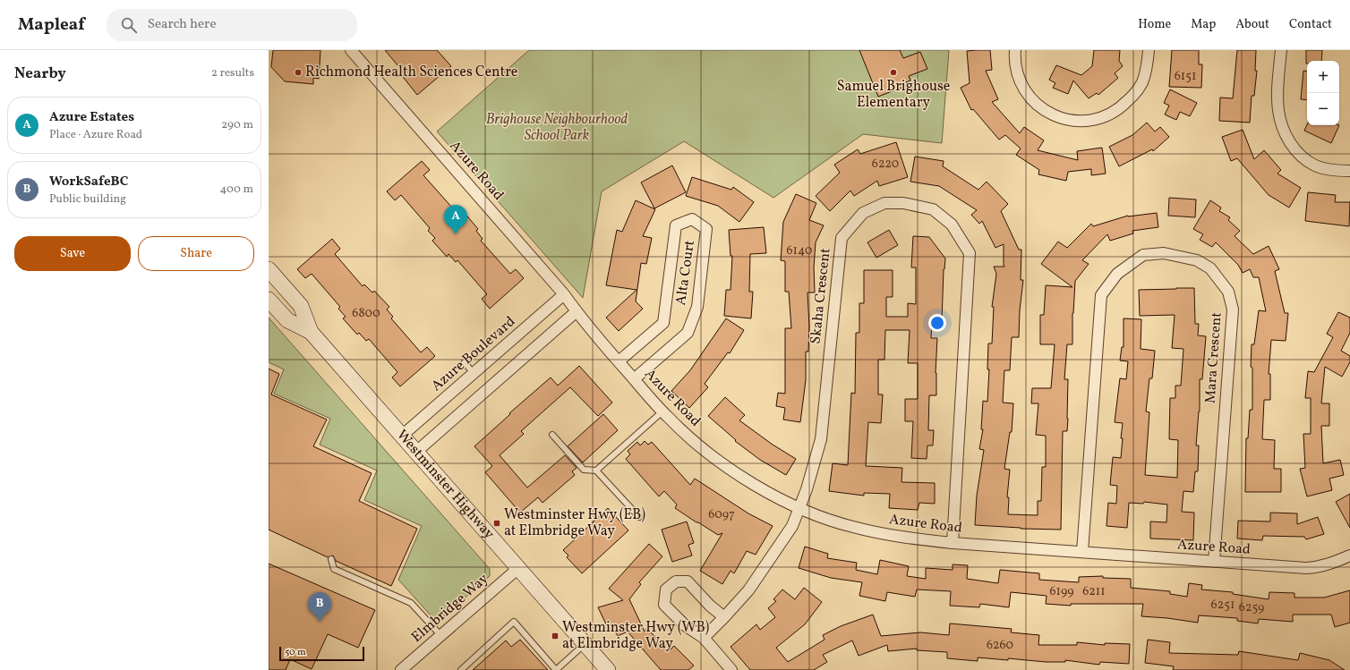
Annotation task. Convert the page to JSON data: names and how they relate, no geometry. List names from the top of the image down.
{
  "streets": {
    "main road": ["Westminster Highway"],
    "street": [
      "Azure Road",
      "Alta Court",
      "Skaha Crescent",
      "Azure Boulevard",
      "Mara Crescent",
      "Elmbridge Way"
    ]
  },
  "crossings": [
    ["Azure Road", "Alta Court"],
    ["Azure Road", "Skaha Crescent"],
    ["Azure Road", "Azure Boulevard"],
    ["Azure Road", "Mara Crescent"],
    ["Azure Boulevard", "Westminster Highway"],
    ["Westminster Highway", "Elmbridge Way"]
  ],
  "parks": ["Brighouse Neighbourhood School Park"],
  "places": {
    "other": ["Richmond Health Sciences Centre", "Samuel Brighouse Elementary"],
    "transit": ["Westminster Hwy (EB) at Elmbridge Way", "Westminster Hwy (WB) at Elmbridge Way"]
  },
  "house_numbers": [
    "6151",
    "6220",
    "6140",
    "6800",
    "6097",
    "6199",
    "6211",
    "6251",
    "6259",
    "6260"
  ],
  "scale_bar": "50 m",
  "page": {
    "header": "Mapleaf",
    "search": "Search here",
    "nav": [
      "Home",
      "Map",
      "About",
      "Contact"
    ],
    "heading": ["Nearby", "2 results"],
    "map_buttons": ["+", "−"],
    "list": [
      {
        "mark": "A",
        "name": "Azure Estates",
        "note": "Place · Azure Road",
        "value": "290 m"
      },
      {
        "mark": "B",
        "name": "WorkSafeBC",
        "note": "Public building",
        "value": "400 m"
      }
    ],
    "pins": ["A", "B"],
    "buttons": ["Save", "Share"],
    "scale": "50 m"
  }
}
